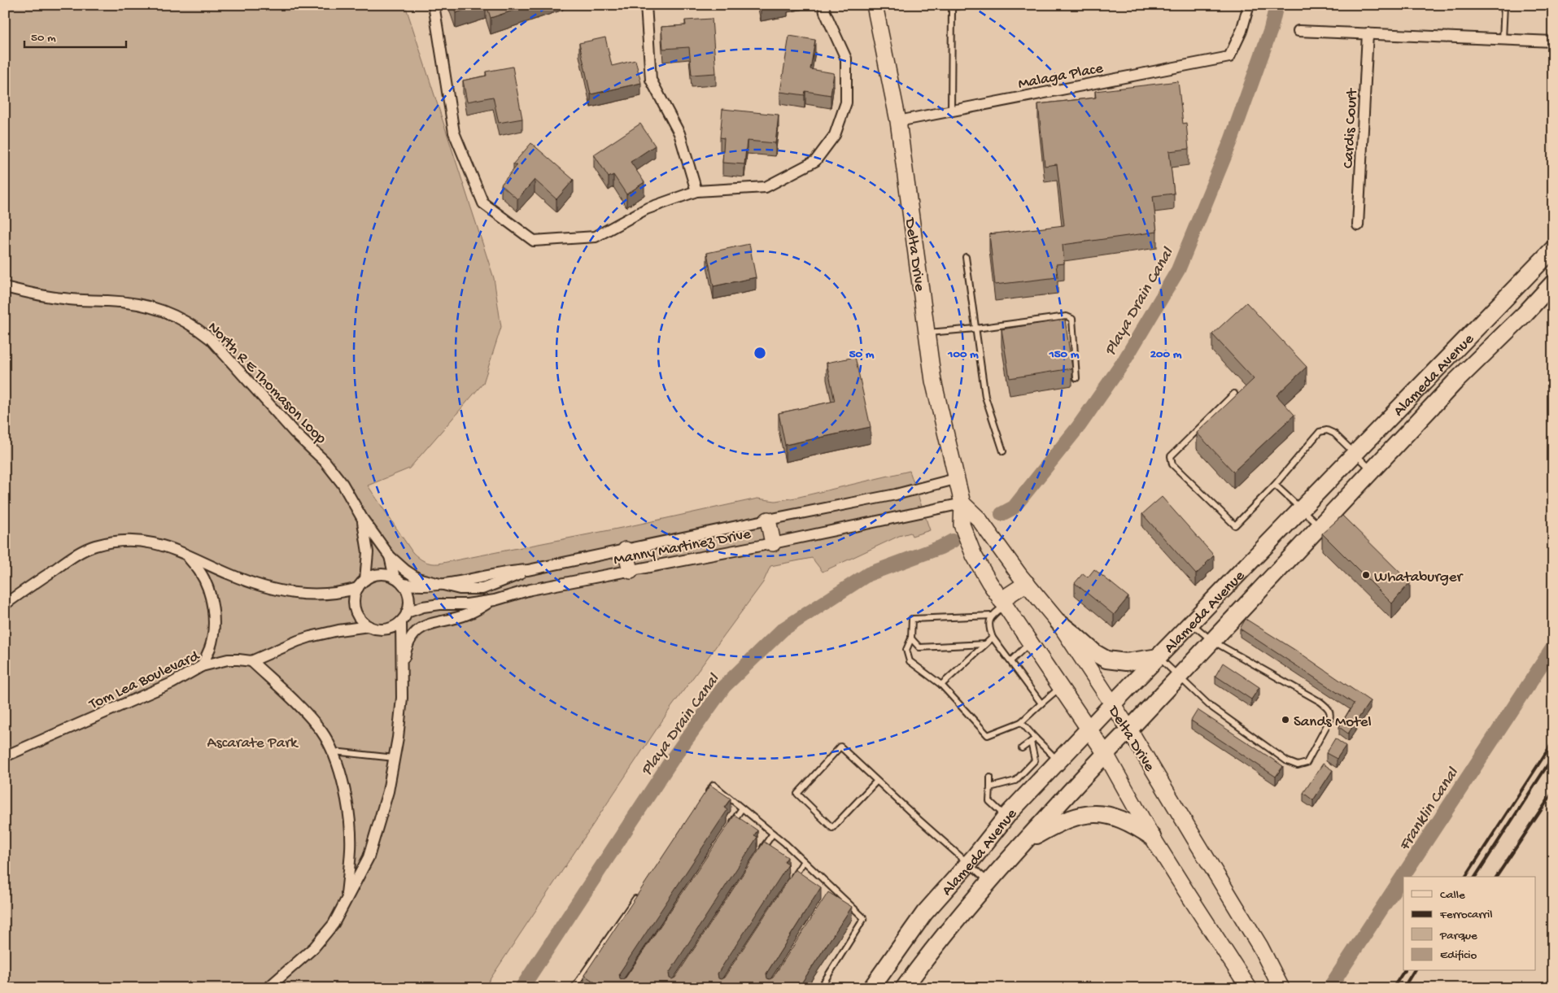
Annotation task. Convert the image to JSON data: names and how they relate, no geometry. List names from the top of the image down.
{
  "streets": {
    "main road": ["Delta Drive", "Alameda Avenue"],
    "street": [
      "Malaga Place",
      "Cardis Court",
      "North R E Thomason Loop",
      "Manny Martinez Drive",
      "Tom Lea Boulevard"
    ]
  },
  "crossings": [
    ["Malaga Place", "Delta Drive"],
    ["Delta Drive", "Alameda Avenue"],
    ["Delta Drive", "Manny Martinez Drive"],
    ["North R E Thomason Loop", "Manny Martinez Drive"],
    ["North R E Thomason Loop", "Tom Lea Boulevard"],
    ["Manny Martinez Drive", "Tom Lea Boulevard"]
  ],
  "water": ["Playa Drain Canal", "Franklin Canal"],
  "parks": ["Ascarate Park"],
  "places": ["Whataburger", "Sands Motel"],
  "legend": [
    "Calle",
    "Ferrocarril",
    "Parque",
    "Edificio"
  ],
  "scale_bar": "50 m",
  "rings": [
    "50 m",
    "100 m",
    "150 m",
    "200 m"
  ]
}
